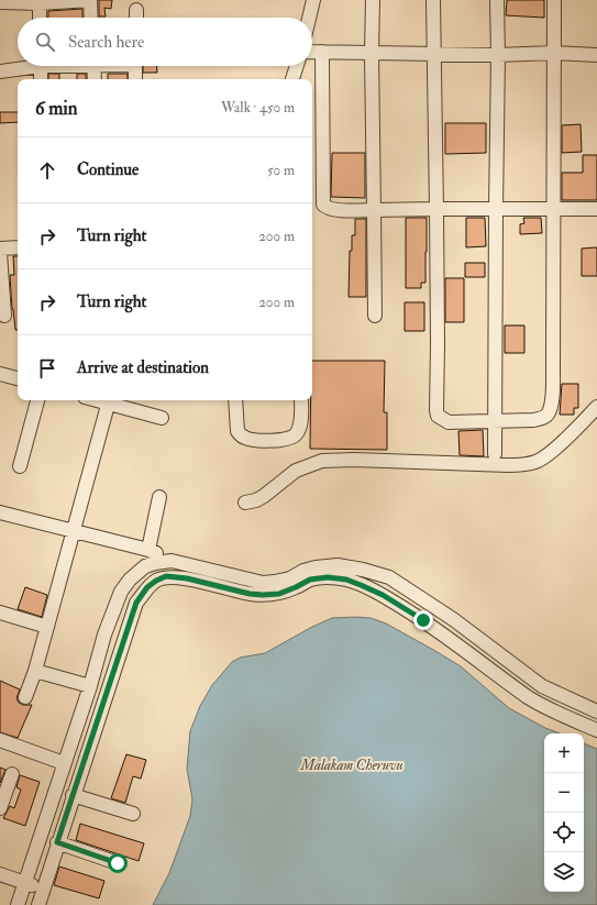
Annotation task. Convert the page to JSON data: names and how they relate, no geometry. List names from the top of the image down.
{
  "water": ["Malakam Cheruvu"],
  "page": {
    "search": "Search here",
    "heading": ["6 min", "Walk · 450 m"],
    "list": [
      ["Continue", "50 m"],
      ["Turn right", "200 m"],
      ["Turn right", "200 m"],
      "Arrive at destination"
    ],
    "map_buttons": ["+", "−"]
  }
}
